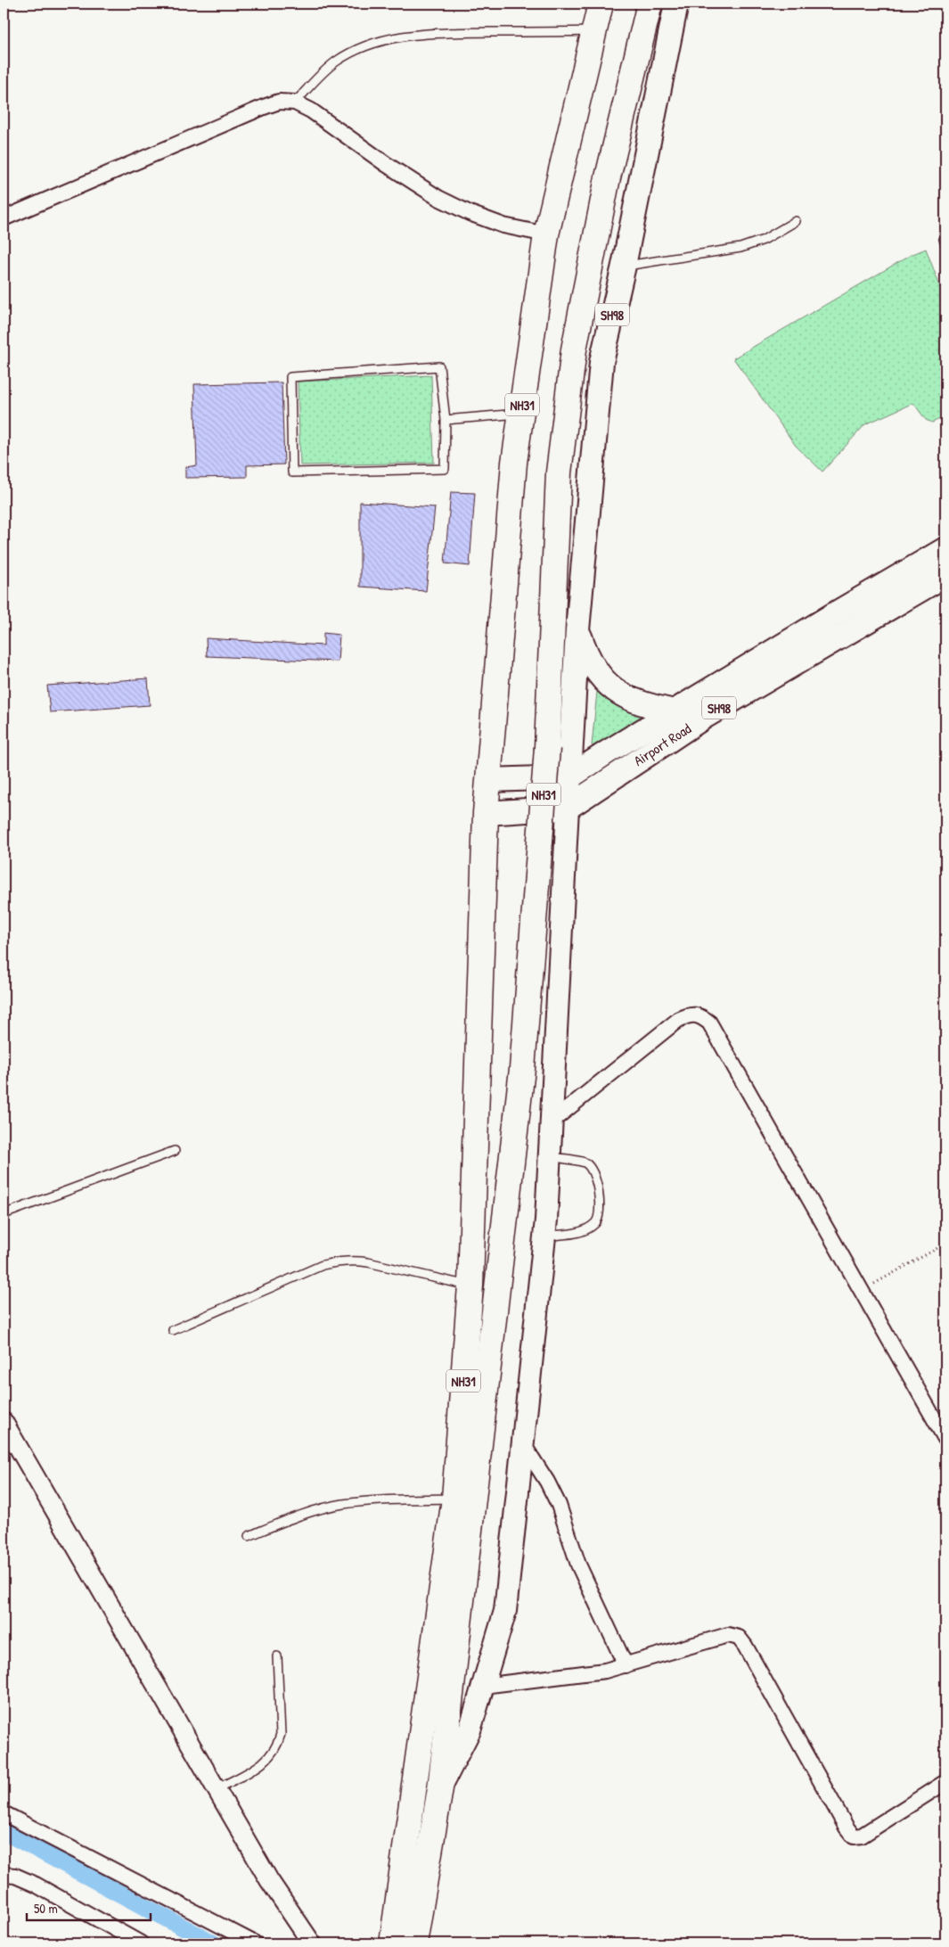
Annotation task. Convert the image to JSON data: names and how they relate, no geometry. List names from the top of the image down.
{
  "streets": {
    "highway": ["NH31"],
    "main road": ["SH98", "Airport Road"]
  },
  "crossings": [
    ["SH98", "Airport Road"],
    ["NH31", "Airport Road"]
  ],
  "scale_bar": "50 m"
}
